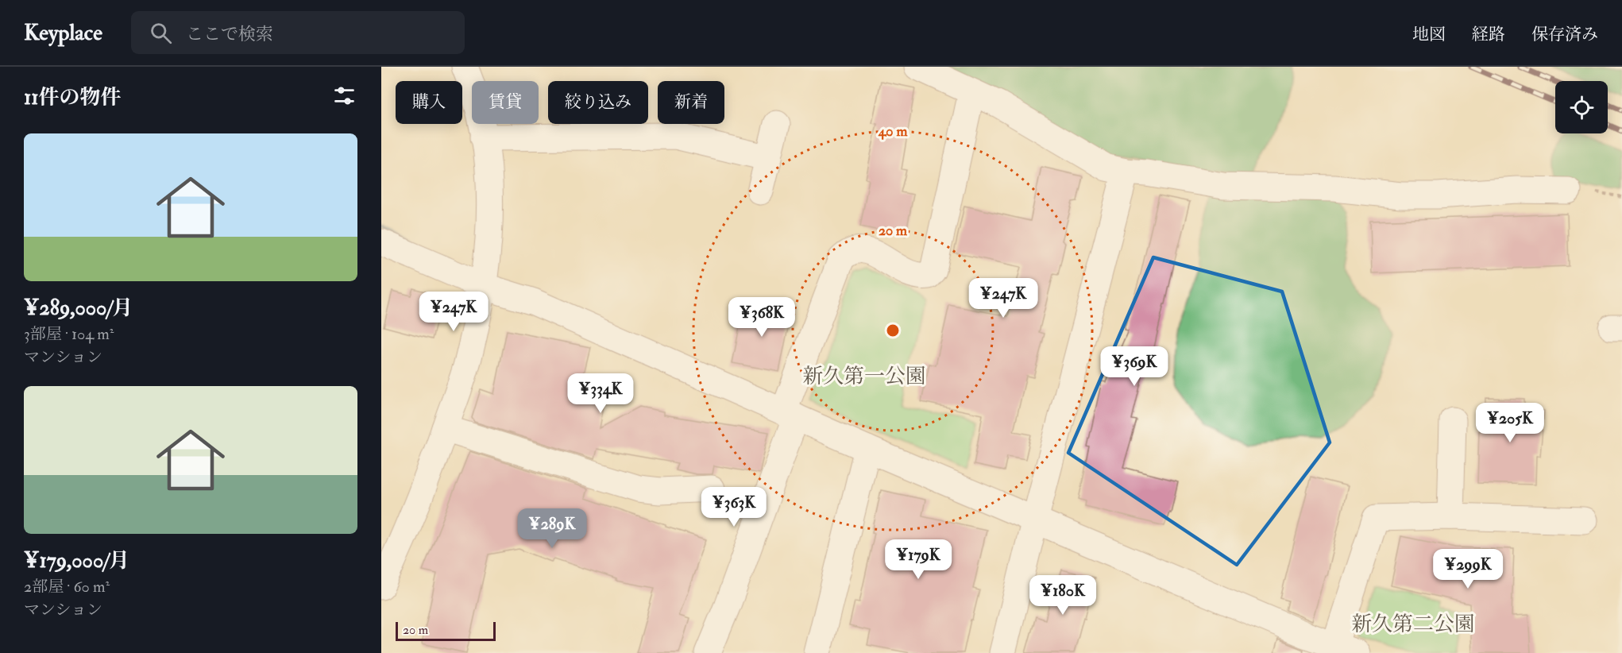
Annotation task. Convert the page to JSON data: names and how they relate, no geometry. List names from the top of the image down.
{
  "parks": ["新久第一公園", "新久第二公園"],
  "scale_bar": "20 m",
  "page": {
    "header": "Keyplace",
    "search": "ここで検索",
    "nav": ["地図", "経路", "保存済み"],
    "heading": "11件の物件",
    "chip": [
      "購入",
      "賃貸",
      "絞り込み",
      "新着"
    ],
    "list": [
      {
        "name": "¥289,000/月",
        "note": "3部屋 · 104 m² · マンション"
      },
      {
        "name": "¥179,000/月",
        "note": "2部屋 · 60 m² · マンション"
      }
    ],
    "price": [
      "¥247K",
      "¥247K",
      "¥368K",
      "¥369K",
      "¥334K",
      "¥205K",
      "¥363K",
      "¥289K",
      "¥179K",
      "¥299K",
      "¥180K"
    ],
    "scale": "20 m"
  },
  "rings": ["40 m", "20 m"]
}
